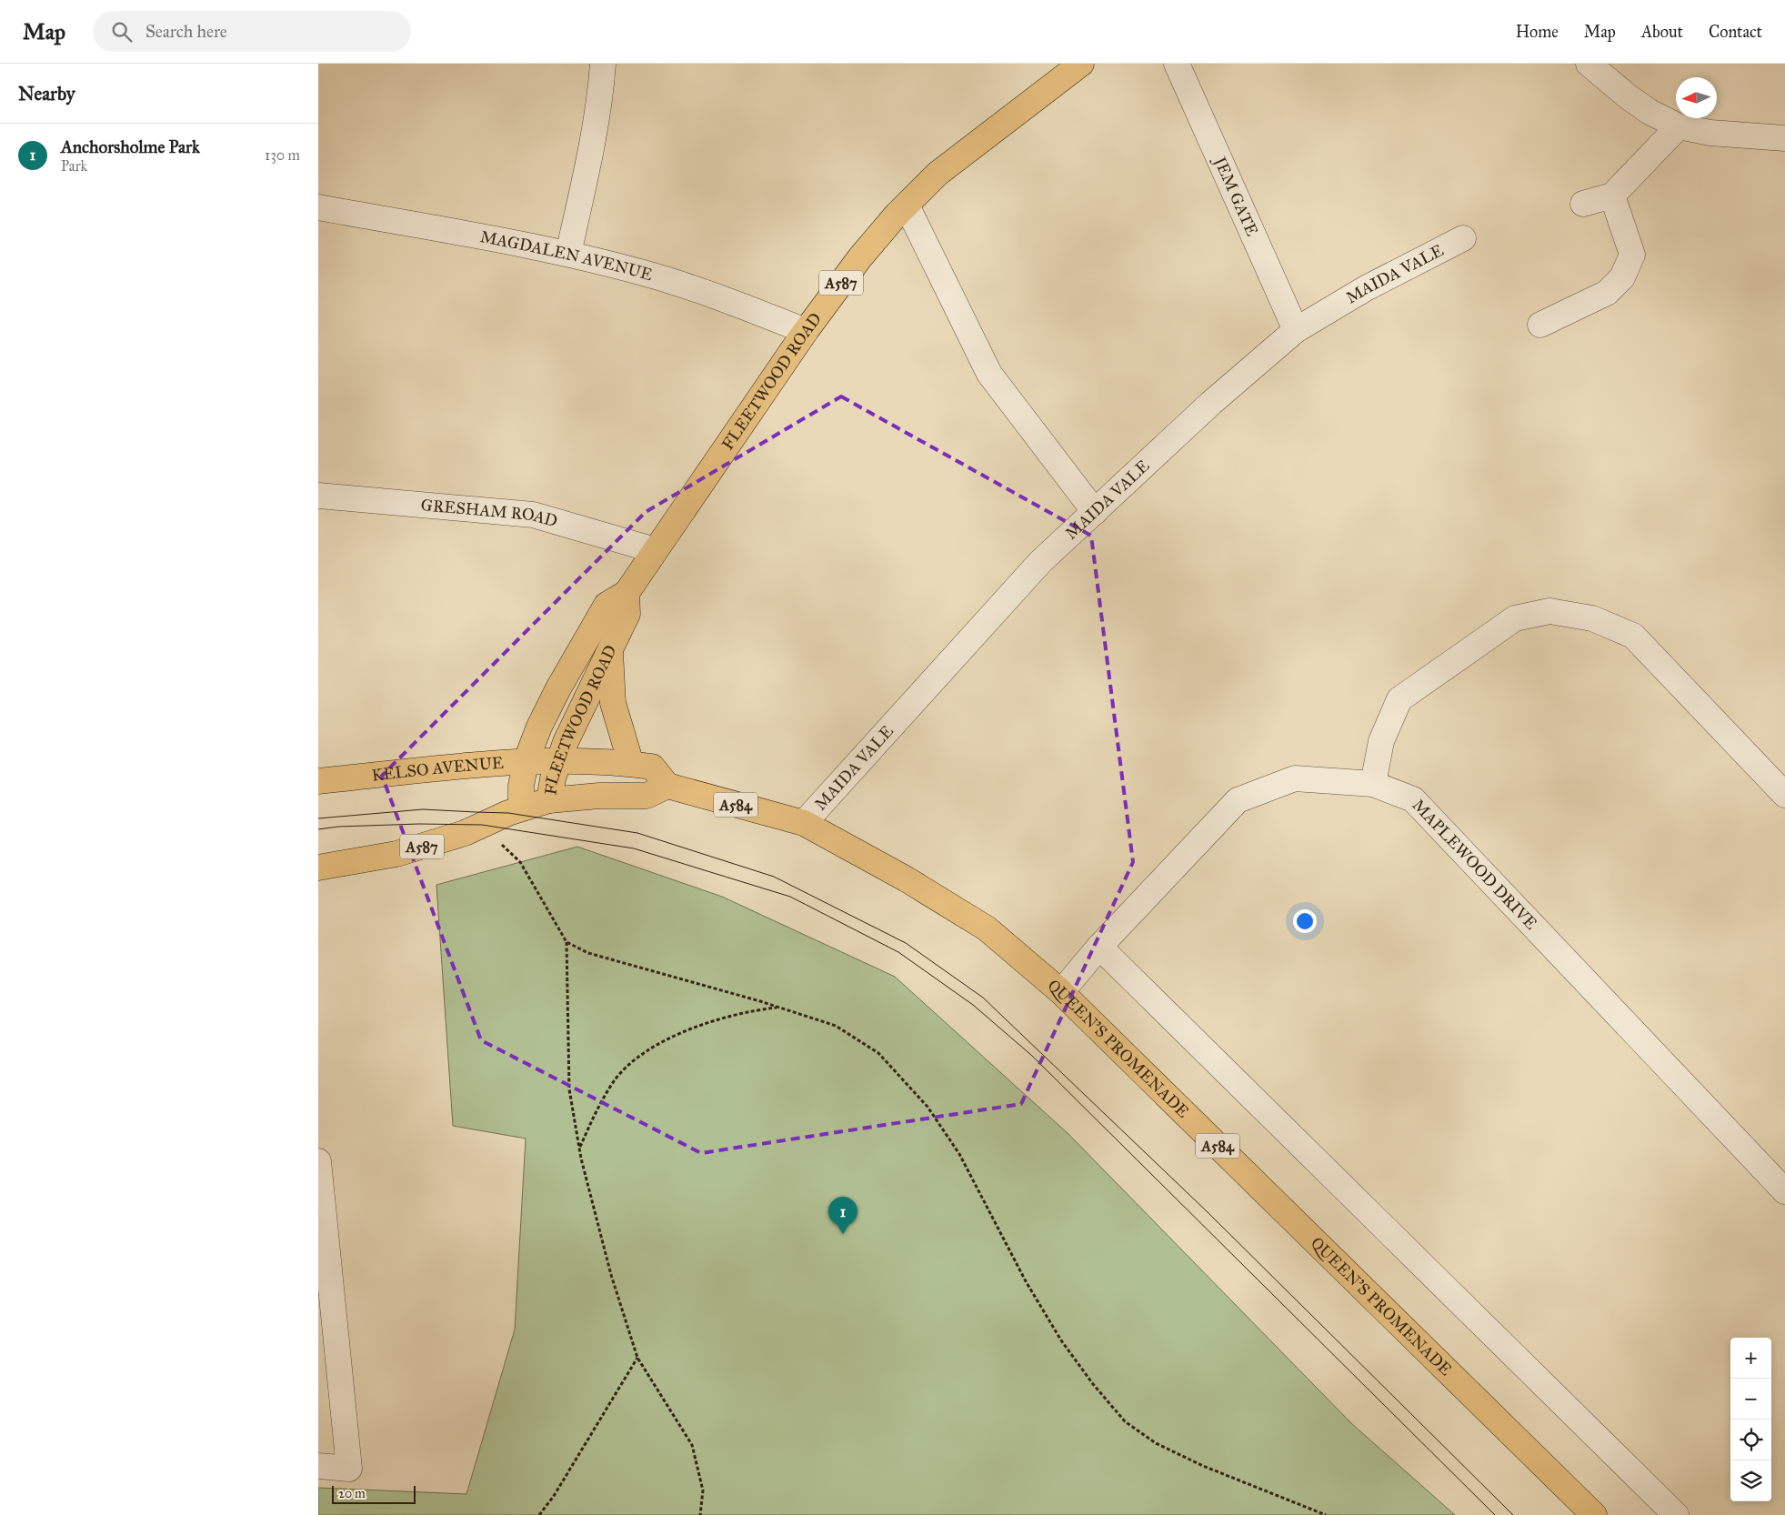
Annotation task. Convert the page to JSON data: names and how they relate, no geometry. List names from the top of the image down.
{
  "streets": {
    "main road": [
      "A587",
      "FLEETWOOD ROAD",
      "KELSO AVENUE",
      "A584",
      "QUEEN'S PROMENADE"
    ],
    "street": [
      "JEM GATE",
      "MAGDALEN AVENUE",
      "MAIDA VALE",
      "GRESHAM ROAD",
      "MAPLEWOOD DRIVE"
    ]
  },
  "crossings": [
    ["JEM GATE", "MAIDA VALE"],
    ["MAGDALEN AVENUE", "FLEETWOOD ROAD"],
    ["MAIDA VALE", "QUEEN'S PROMENADE"],
    ["FLEETWOOD ROAD", "GRESHAM ROAD"],
    ["FLEETWOOD ROAD", "KELSO AVENUE"],
    ["MAPLEWOOD DRIVE", "QUEEN'S PROMENADE"]
  ],
  "scale_bar": "20 m",
  "north": "left",
  "page": {
    "header": "Map",
    "search": "Search here",
    "nav": [
      "Home",
      "Map",
      "About",
      "Contact"
    ],
    "heading": "Nearby",
    "list": [
      {
        "mark": "1",
        "name": "Anchorsholme Park",
        "note": "Park",
        "value": "130 m"
      }
    ],
    "pins": "1",
    "map_buttons": ["+", "−"],
    "scale": "20 m"
  }
}
